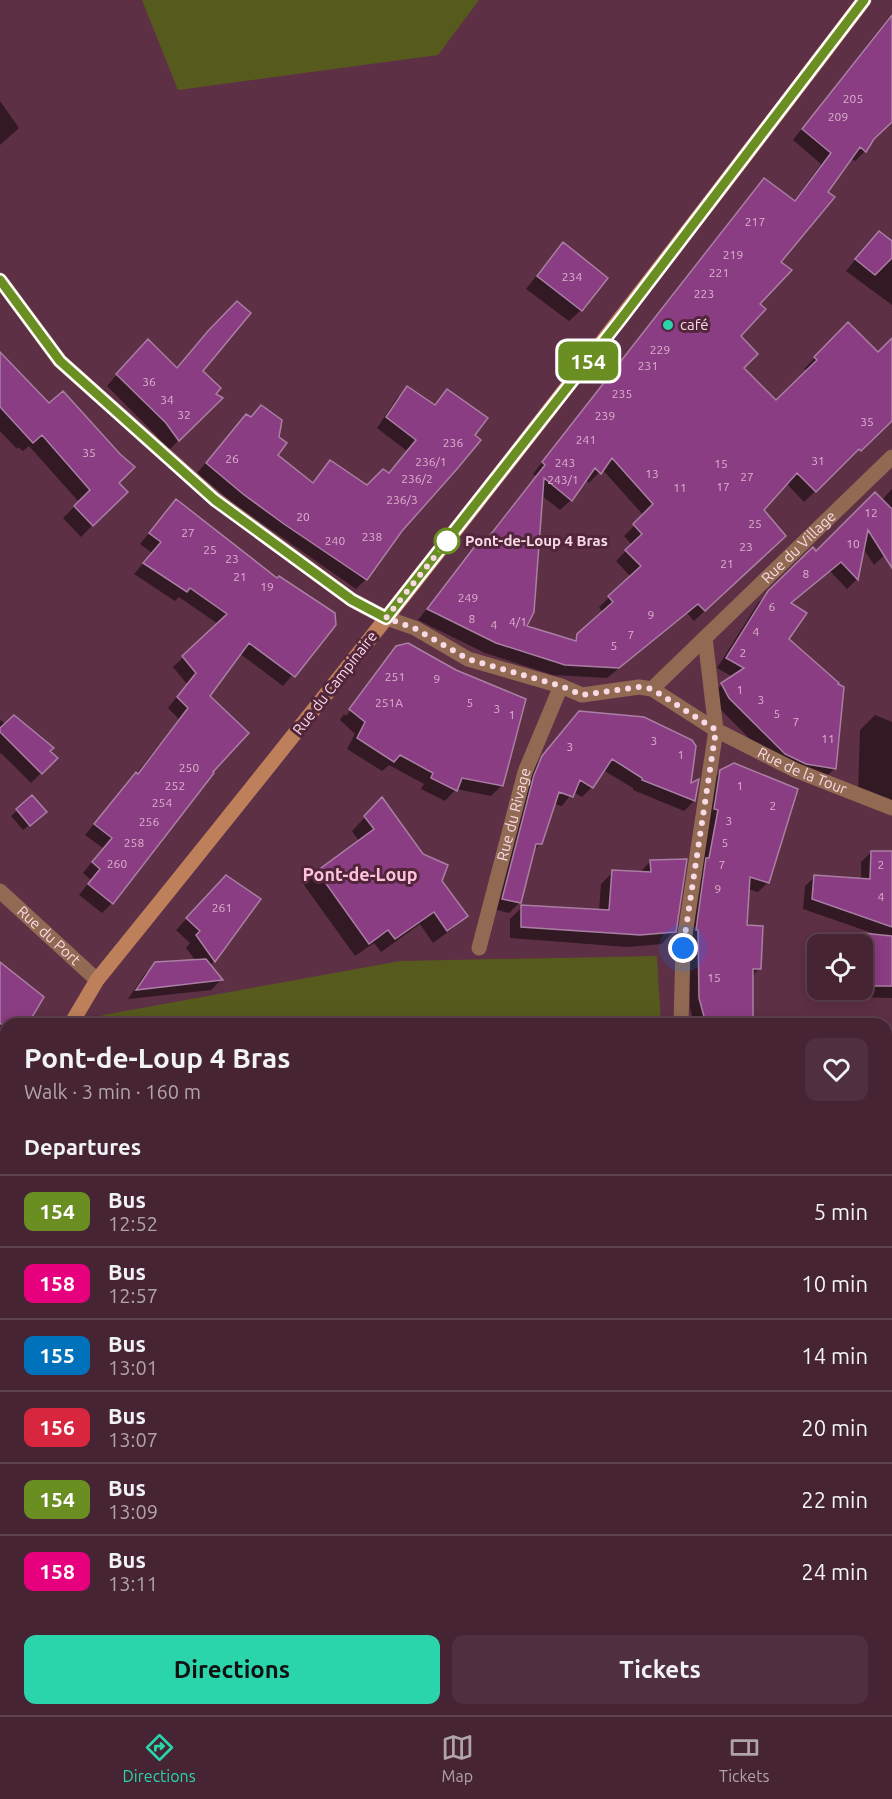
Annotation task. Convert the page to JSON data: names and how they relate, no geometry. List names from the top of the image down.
{
  "streets": {
    "main road": ["Rue du Campinaire"],
    "street": [
      "Rue du Village",
      "Rue de la Tour",
      "Rue du Rivage",
      "Rue du Port"
    ]
  },
  "crossings": [
    ["Rue du Village", "Rue de la Tour"],
    ["Rue du Campinaire", "Rue du Port"]
  ],
  "districts": ["Pont-de-Loup"],
  "places": ["café", "Pont-de-Loup 4 Bras"],
  "lines": ["bus line 154"],
  "house_numbers": [
    "205",
    "209",
    "217",
    "219",
    "221",
    "234",
    "223",
    "229",
    "231",
    "36",
    "235",
    "34",
    "32",
    "239",
    "35",
    "241",
    "236",
    "35",
    "26",
    "31",
    "236/1",
    "243",
    "15",
    "13",
    "27",
    "236/2",
    "243/1",
    "17",
    "11",
    "236/3",
    "12",
    "20",
    "25",
    "27",
    "238",
    "240",
    "10",
    "23",
    "25",
    "23",
    "21",
    "8",
    "21",
    "19",
    "249",
    "6",
    "9",
    "8",
    "4/1",
    "4",
    "4",
    "7",
    "5",
    "2",
    "251",
    "9",
    "1",
    "3",
    "251A",
    "5",
    "3",
    "5",
    "1",
    "7",
    "11",
    "3",
    "3",
    "1",
    "250",
    "252",
    "1",
    "254",
    "2",
    "3",
    "256",
    "258",
    "5",
    "260",
    "7",
    "2",
    "9",
    "4",
    "261",
    "15"
  ],
  "page": {
    "on_map": "154",
    "heading": [
      ["Pont-de-Loup 4 Bras", "Walk · 3 min · 160 m"],
      "Departures"
    ],
    "list": [
      {
        "mark": "154",
        "name": "Bus",
        "note": "12:52",
        "value": "5 min"
      },
      {
        "mark": "158",
        "name": "Bus",
        "note": "12:57",
        "value": "10 min"
      },
      {
        "mark": "155",
        "name": "Bus",
        "note": "13:01",
        "value": "14 min"
      },
      {
        "mark": "156",
        "name": "Bus",
        "note": "13:07",
        "value": "20 min"
      },
      {
        "mark": "154",
        "name": "Bus",
        "note": "13:09",
        "value": "22 min"
      },
      {
        "mark": "158",
        "name": "Bus",
        "note": "13:11",
        "value": "24 min"
      }
    ],
    "buttons": ["Directions", "Tickets"],
    "tabs": ["Directions", "Map", "Tickets"]
  }
}
